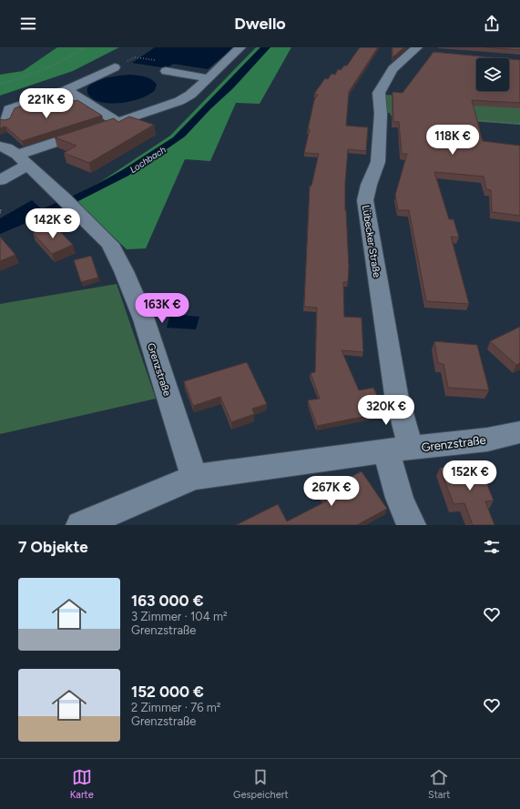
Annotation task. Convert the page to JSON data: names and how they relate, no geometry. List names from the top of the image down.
{
  "streets": {
    "street": ["Lübecker Straße", "Grenzstraße"]
  },
  "crossings": [
    ["Lübecker Straße", "Grenzstraße"]
  ],
  "water": ["Lochbach"],
  "page": {
    "header": "Dwello",
    "price": [
      "221K €",
      "118K €",
      "142K €",
      "163K €",
      "320K €",
      "152K €",
      "267K €"
    ],
    "heading": "7 Objekte",
    "list": [
      {
        "name": "163 000 €",
        "note": "3 Zimmer · 104 m² · Grenzstraße"
      },
      {
        "name": "152 000 €",
        "note": "2 Zimmer · 76 m² · Grenzstraße"
      }
    ],
    "tabs": ["Karte", "Gespeichert", "Start"]
  }
}
